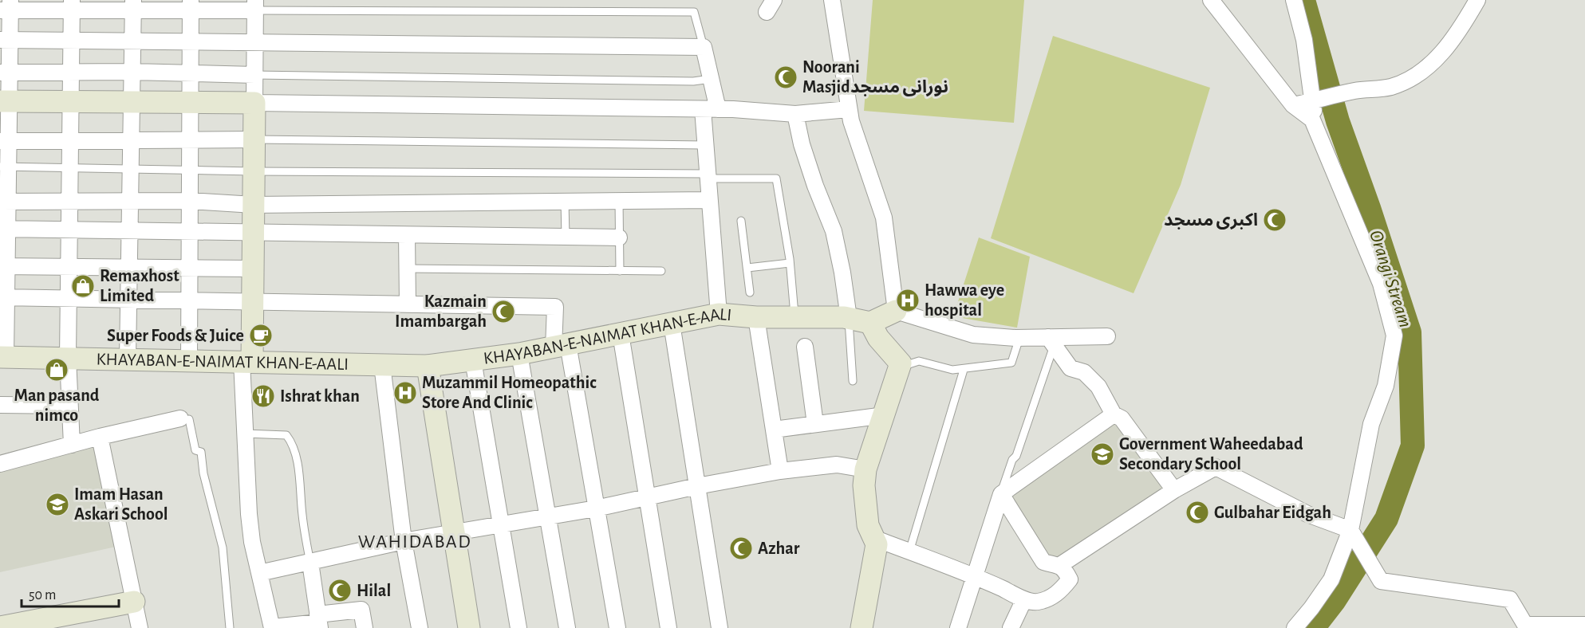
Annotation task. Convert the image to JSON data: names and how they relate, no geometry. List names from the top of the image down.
{
  "streets": {
    "street": ["KHAYABAN-E-NAIMAT KHAN-E-AALI"]
  },
  "districts": ["WAHIDABAD"],
  "water": ["Orangi Stream"],
  "places": {
    "mosque": [
      "Noorani Masjidنورانی مسجد",
      "اکبری مسجد",
      "Kazmain Imambargah",
      "Gulbahar Eidgah",
      "Azhar",
      "Hilal"
    ],
    "shop": ["Remaxhost Limited", "Man pasand nimco"],
    "hospital": ["Hawwa eye hospital", "Muzammil Homeopathic Store And Clinic"],
    "cafe": ["Super Foods & Juice"],
    "restaurant": ["Ishrat khan"],
    "school or university": ["Government Waheedabad Secondary School", "Imam Hasan Askari School"]
  },
  "scale_bar": "50 m"
}
